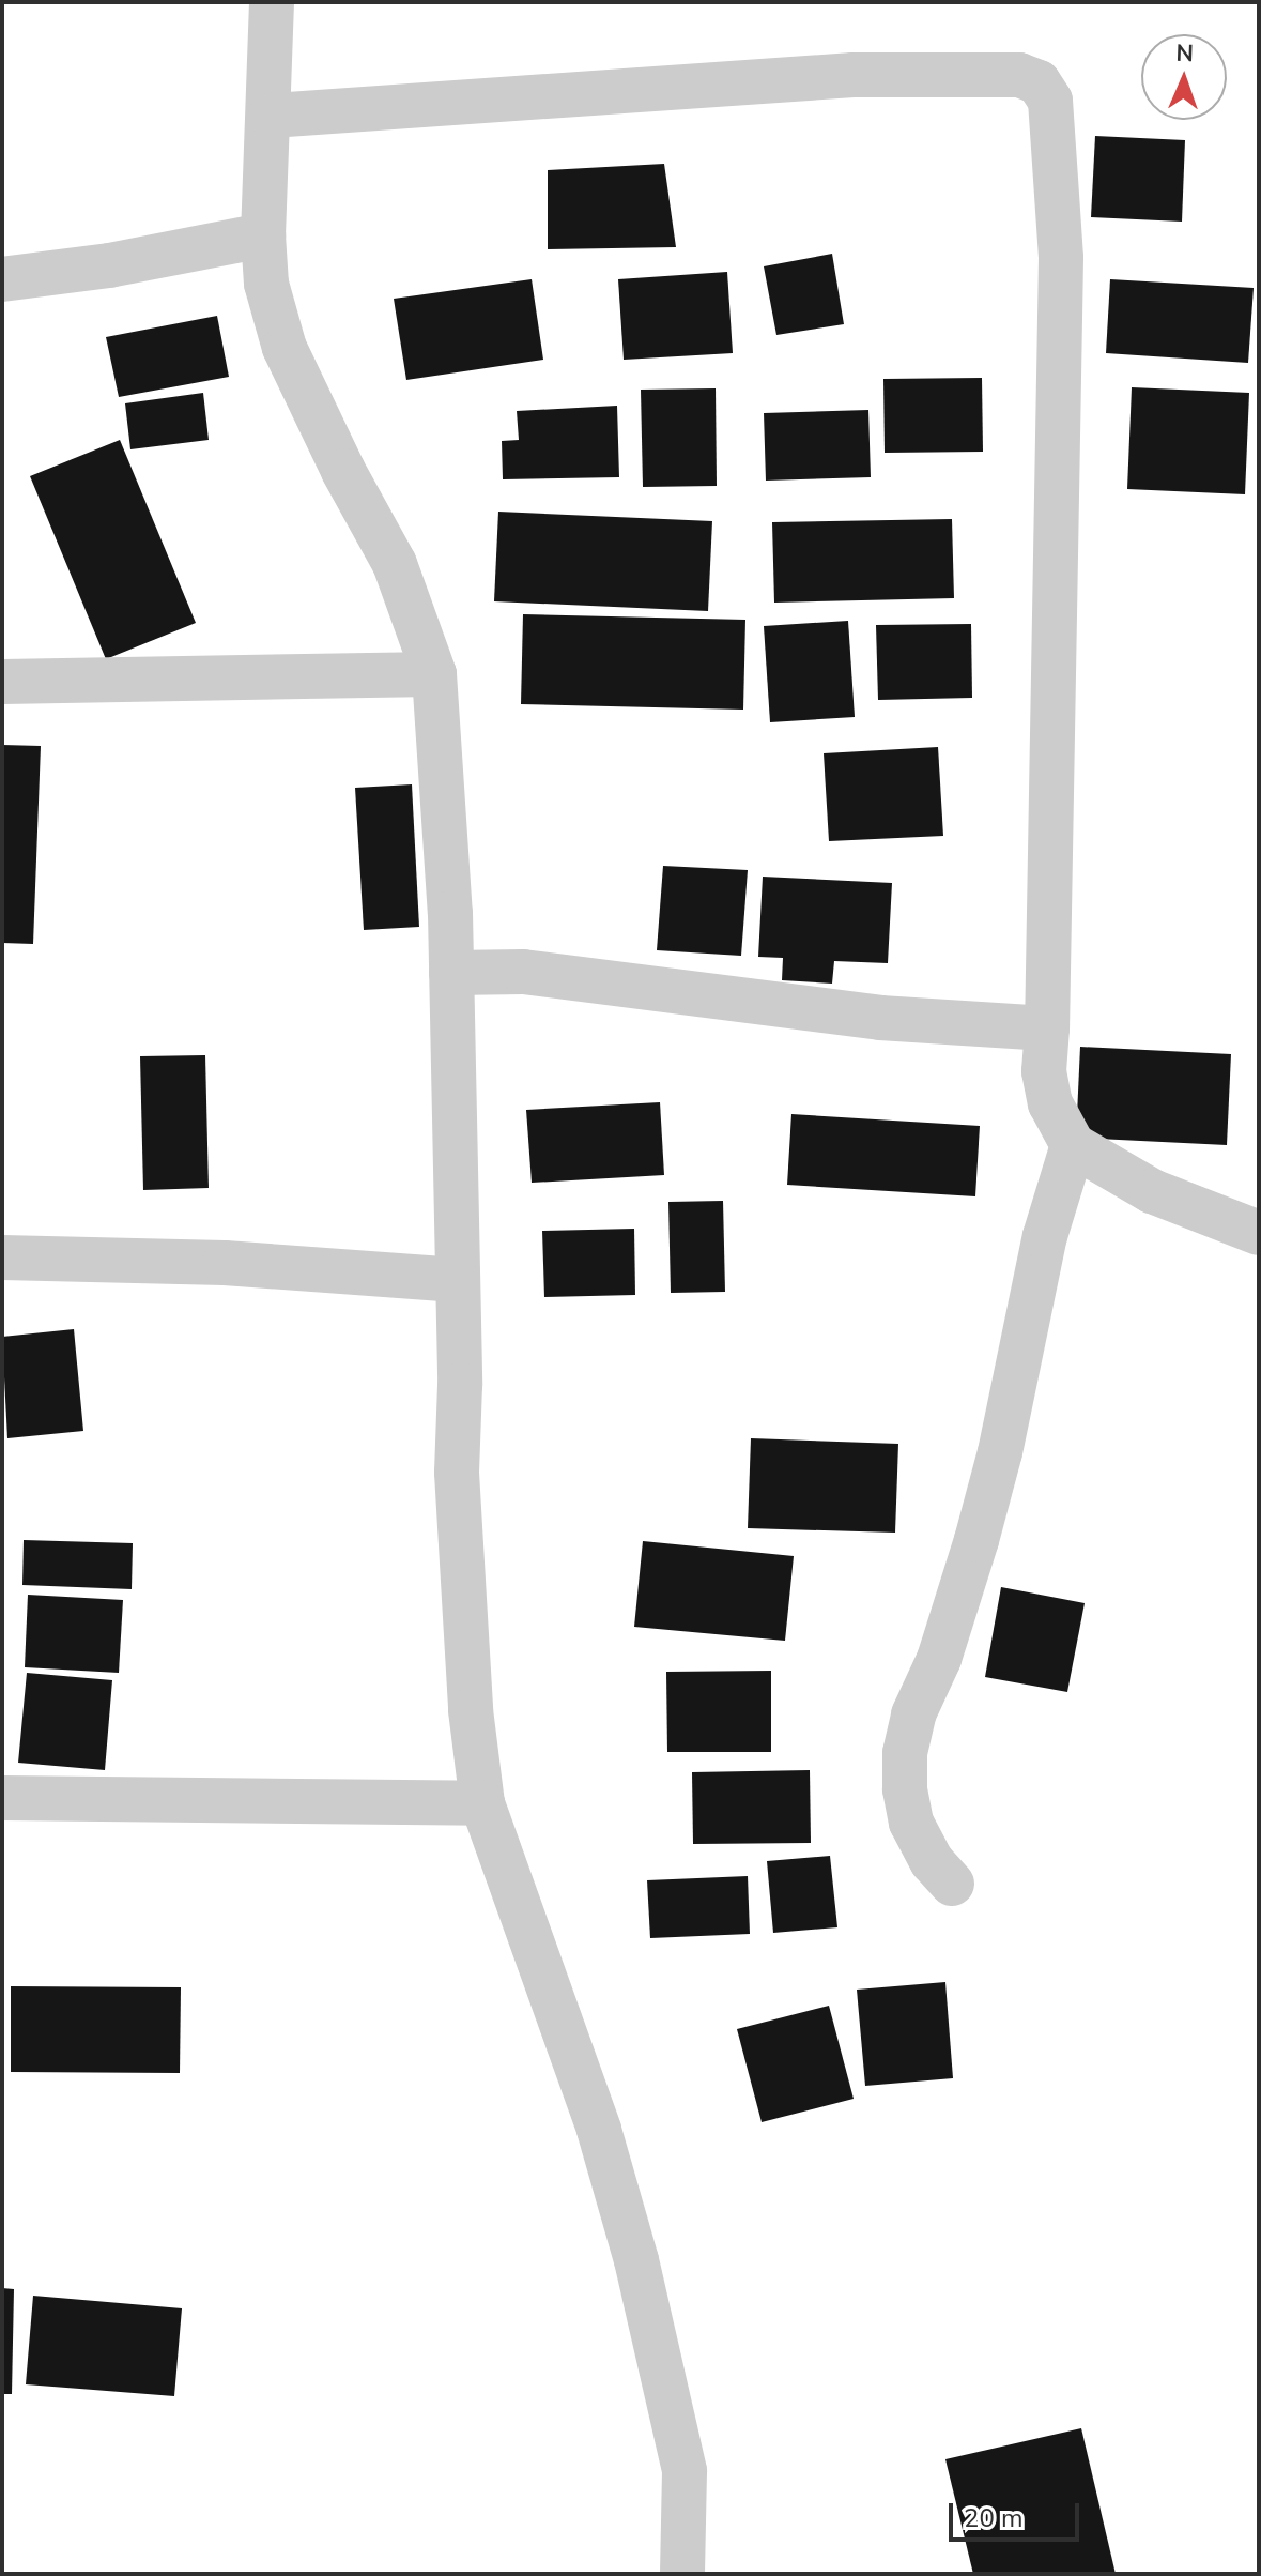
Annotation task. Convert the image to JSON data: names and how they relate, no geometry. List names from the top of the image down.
{
  "scale_bar": "20 m",
  "north": "top"
}
